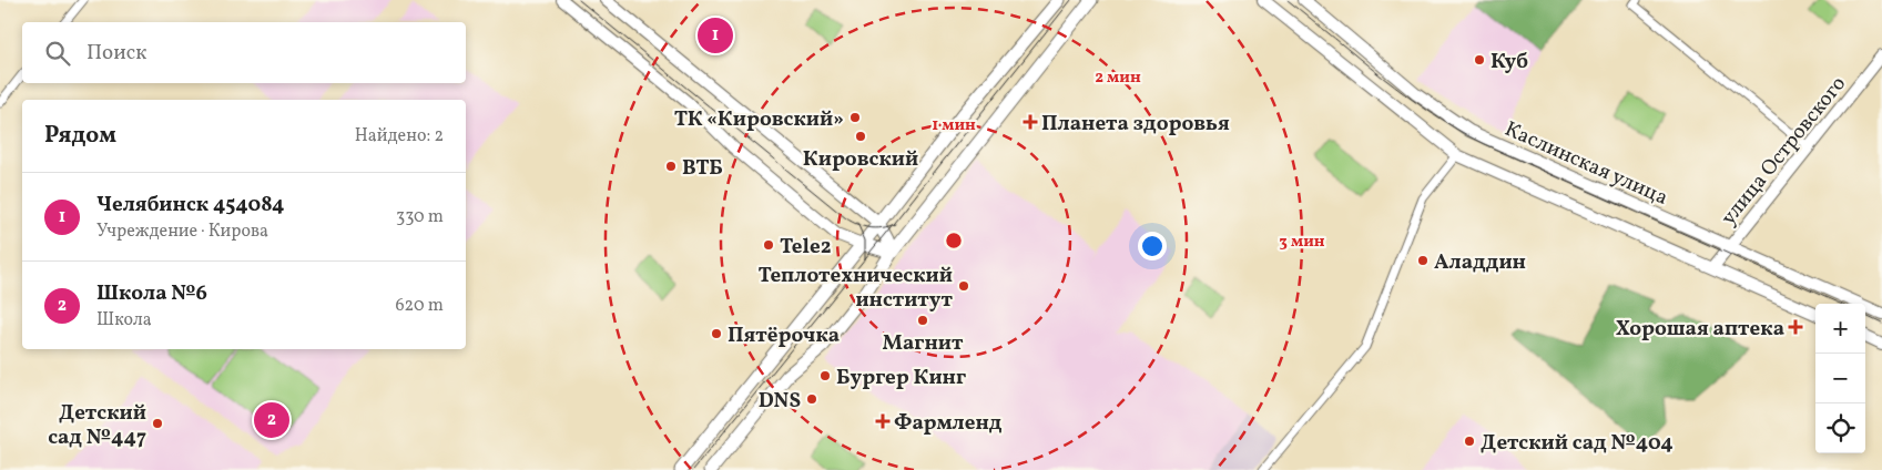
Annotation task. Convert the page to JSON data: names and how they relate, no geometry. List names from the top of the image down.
{
  "streets": {
    "main road": ["улица Островского", "Каслинская улица"]
  },
  "crossings": [
    ["улица Островского", "Каслинская улица"]
  ],
  "places": {
    "other": [
      "Куб",
      "ТК «Кировский»",
      "Кировский",
      "ВТБ",
      "Tele2",
      "Аладдин",
      "Теплотехнический институт",
      "Магнит",
      "Пятёрочка",
      "Бургер Кинг",
      "DNS",
      "Детский сад №447",
      "Детский сад №404"
    ],
    "health": ["Планета здоровья", "Хорошая аптека", "Фармленд"]
  },
  "page": {
    "pins": ["1", "2"],
    "search": "Поиск",
    "heading": ["Рядом", "Найдено: 2"],
    "list": [
      {
        "mark": "1",
        "name": "Челябинск 454084",
        "note": "Учреждение · Кирова",
        "value": "330 m"
      },
      {
        "mark": "2",
        "name": "Школа №6",
        "note": "Школа",
        "value": "620 m"
      }
    ],
    "map_buttons": ["+", "−"]
  },
  "rings": ["2 мин", "1 мин", "3 мин"]
}
